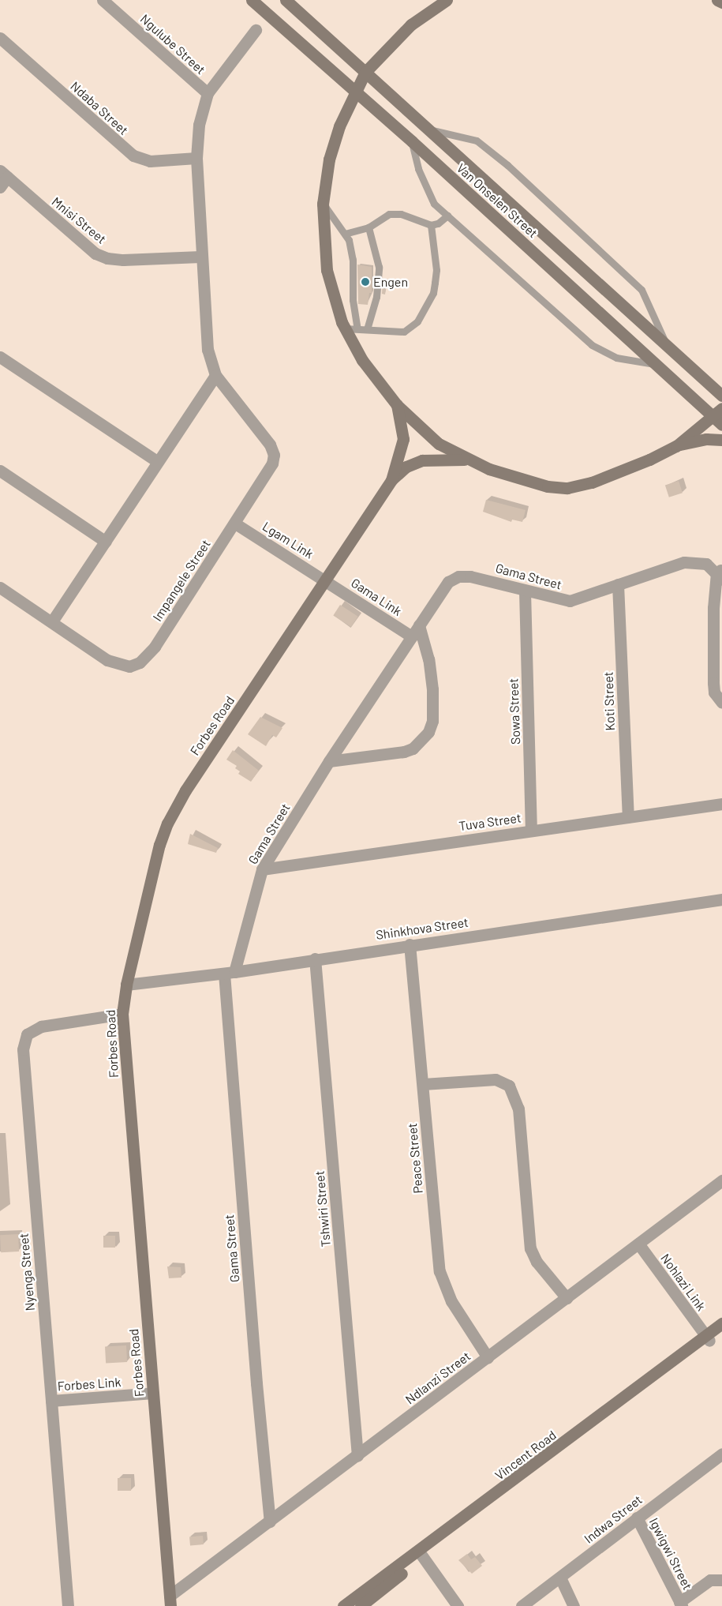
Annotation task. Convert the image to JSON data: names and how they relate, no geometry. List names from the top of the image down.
{
  "streets": {
    "street": [
      "Ngulube Street",
      "Ndaba Street",
      "Van Onselen Street",
      "Mnisi Street",
      "Lgam Link",
      "Gama Street",
      "Impangele Street",
      "Gama Link",
      "Koti Street",
      "Sowa Street",
      "Forbes Road",
      "Tuva Street",
      "Shinkhova Street",
      "Peace Street",
      "Tshwiri Street",
      "Nyenga Street",
      "Nohlazi Link",
      "Ndlanzi Street",
      "Forbes Link",
      "Vincent Road",
      "Indwa Street",
      "Igwigwi Street"
    ]
  },
  "crossings": [
    ["Lgam Link", "Impangele Street"],
    ["Lgam Link", "Gama Link"],
    ["Lgam Link", "Forbes Road"],
    ["Gama Street", "Gama Link"],
    ["Gama Street", "Koti Street"],
    ["Gama Street", "Sowa Street"],
    ["Gama Street", "Tuva Street"],
    ["Gama Street", "Shinkhova Street"],
    ["Gama Street", "Ndlanzi Street"],
    ["Gama Link", "Forbes Road"],
    ["Koti Street", "Tuva Street"],
    ["Sowa Street", "Tuva Street"],
    ["Forbes Road", "Shinkhova Street"],
    ["Forbes Road", "Nyenga Street"],
    ["Forbes Road", "Ndlanzi Street"],
    ["Forbes Road", "Forbes Link"],
    ["Shinkhova Street", "Peace Street"],
    ["Shinkhova Street", "Tshwiri Street"],
    ["Peace Street", "Ndlanzi Street"],
    ["Tshwiri Street", "Ndlanzi Street"],
    ["Nyenga Street", "Forbes Link"],
    ["Nohlazi Link", "Ndlanzi Street"],
    ["Nohlazi Link", "Vincent Road"],
    ["Indwa Street", "Igwigwi Street"]
  ],
  "places": ["Engen"]
}
